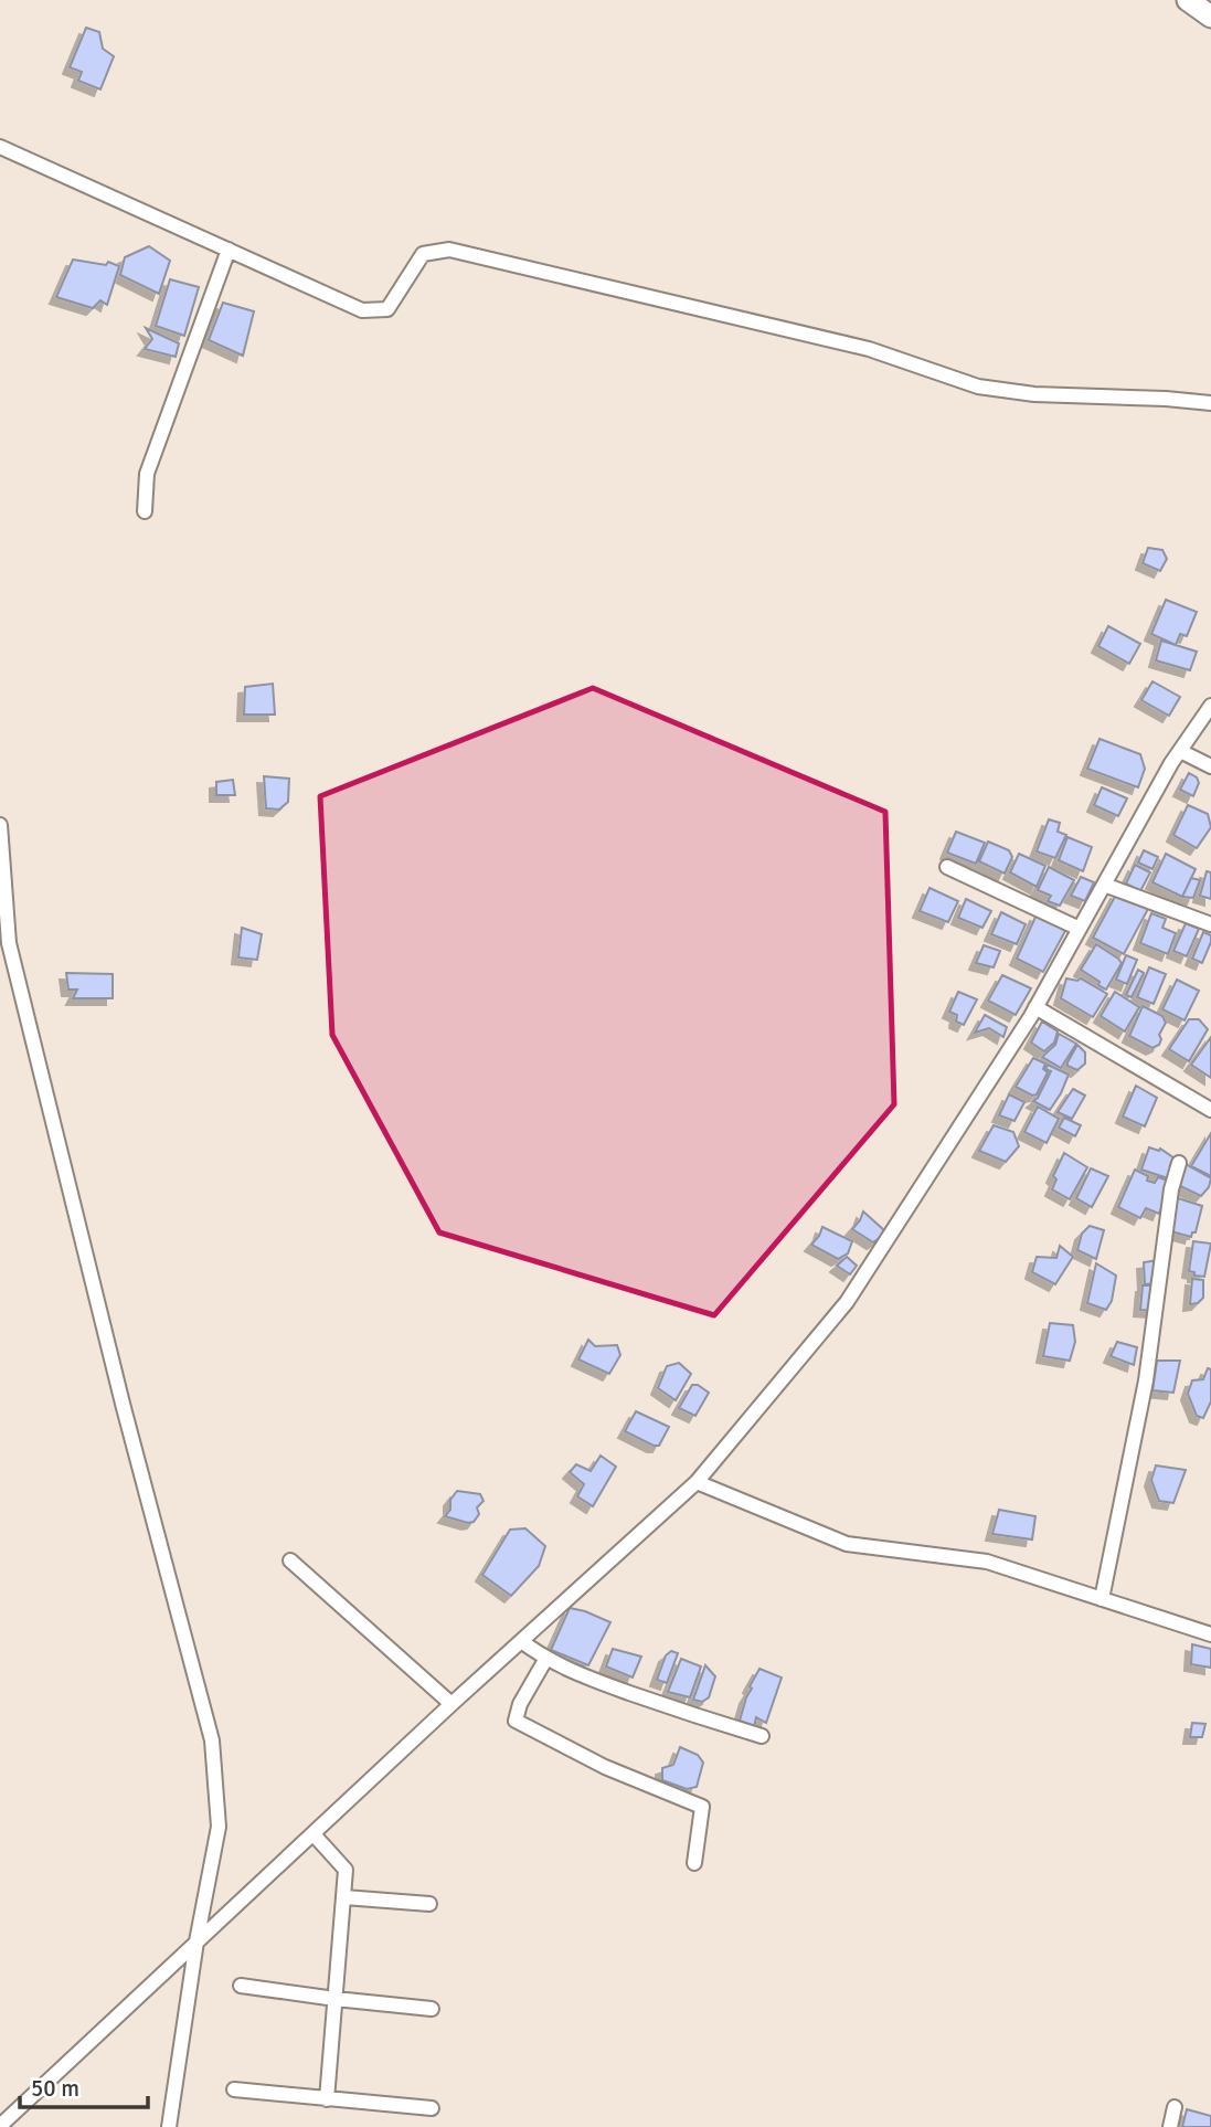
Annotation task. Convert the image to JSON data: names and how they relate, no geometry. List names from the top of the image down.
{
  "scale_bar": "50 m"
}
